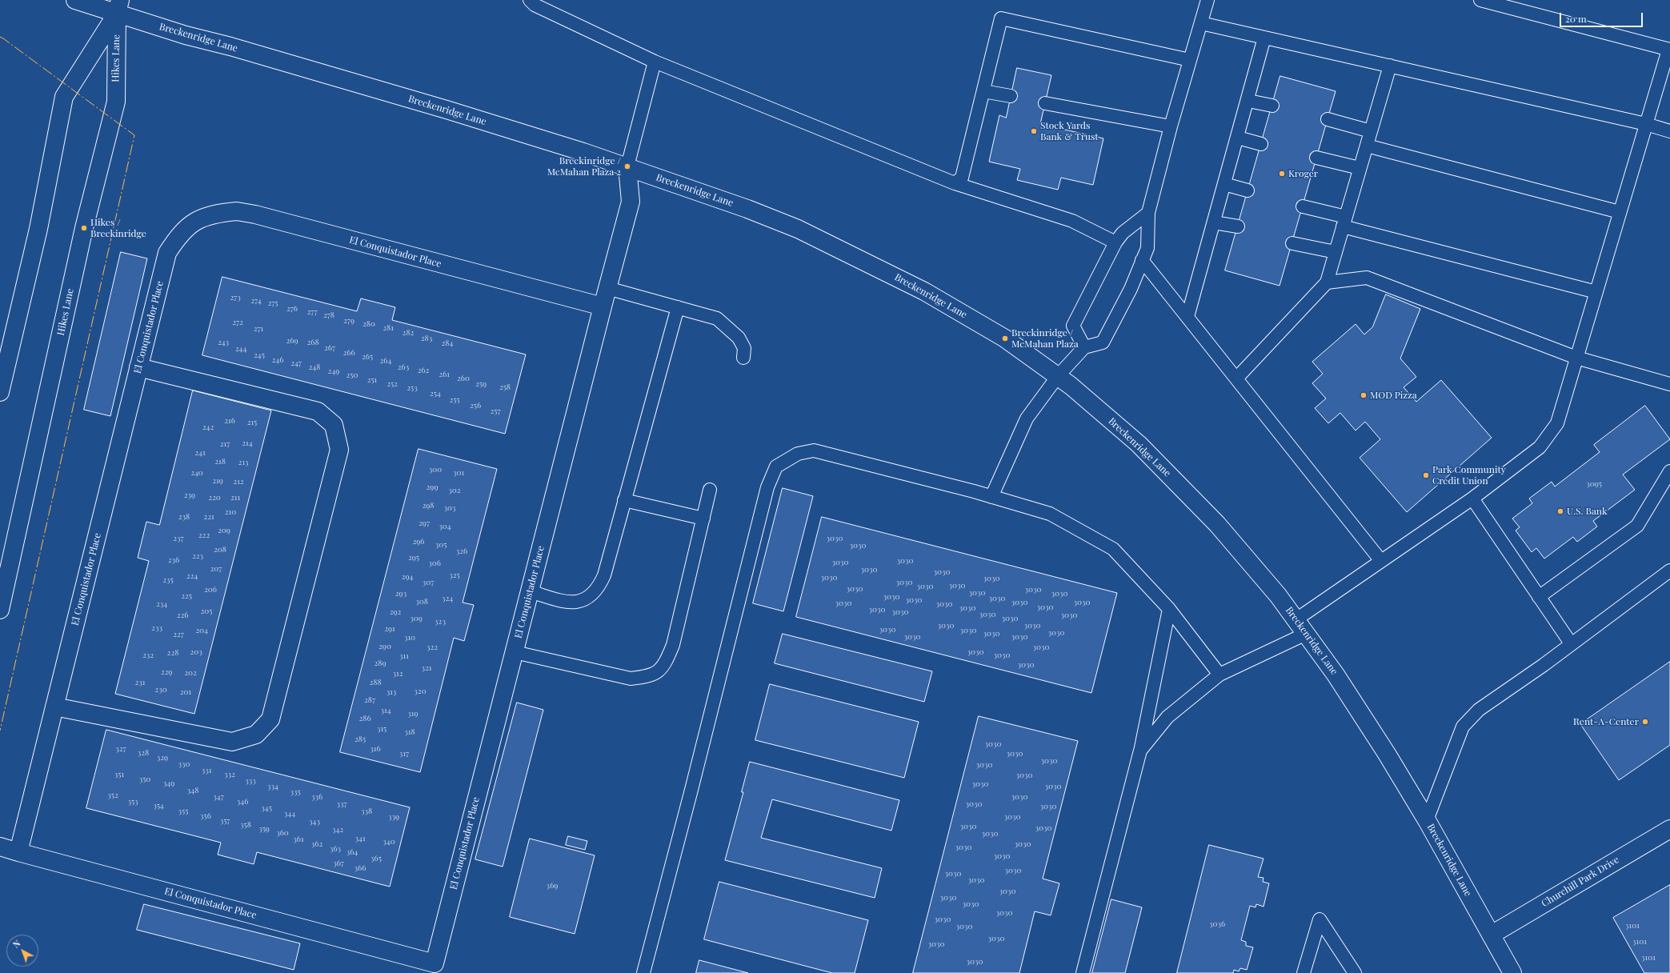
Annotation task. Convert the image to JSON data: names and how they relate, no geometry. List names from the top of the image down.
{
  "streets": {
    "street": [
      "Breckenridge Lane",
      "Hikes Lane",
      "El Conquistador Place",
      "Churchill Park Drive"
    ]
  },
  "crossings": [
    ["Breckenridge Lane", "Hikes Lane"],
    ["Breckenridge Lane", "El Conquistador Place"],
    ["Breckenridge Lane", "Churchill Park Drive"]
  ],
  "places": [
    "Stock Yards Bank & Trust",
    "Breckinridge / McMahan Plaza 2",
    "Kroger",
    "Hikes / Breckinridge",
    "Breckinridge / McMahan Plaza",
    "MOD Pizza",
    "Park Community Credit Union",
    "U.S. Bank",
    "Rent-A-Center"
  ],
  "house_numbers": [
    "273",
    "274",
    "275",
    "276",
    "277",
    "278",
    "279",
    "272",
    "280",
    "281",
    "271",
    "282",
    "283",
    "269",
    "243",
    "268",
    "284",
    "267",
    "244",
    "266",
    "245",
    "265",
    "246",
    "264",
    "247",
    "248",
    "263",
    "262",
    "249",
    "261",
    "250",
    "260",
    "251",
    "252",
    "259",
    "258",
    "253",
    "254",
    "255",
    "256",
    "257",
    "216",
    "215",
    "242",
    "214",
    "217",
    "241",
    "218",
    "213",
    "300",
    "240",
    "301",
    "219",
    "212",
    "3095",
    "299",
    "302",
    "239",
    "220",
    "211",
    "298",
    "303",
    "210",
    "238",
    "221",
    "297",
    "304",
    "209",
    "222",
    "237",
    "3030",
    "296",
    "305",
    "3030",
    "208",
    "326",
    "223",
    "295",
    "236",
    "3030",
    "3030",
    "306",
    "207",
    "3030",
    "3030",
    "325",
    "224",
    "294",
    "3030",
    "3030",
    "235",
    "307",
    "3030",
    "3030",
    "3030",
    "3030",
    "206",
    "3030",
    "3030",
    "293",
    "3030",
    "225",
    "3030",
    "324",
    "3030",
    "3030",
    "308",
    "3030",
    "3030",
    "3030",
    "234",
    "3030",
    "3030",
    "3030",
    "3030",
    "205",
    "292",
    "3030",
    "3030",
    "226",
    "3030",
    "309",
    "3030",
    "323",
    "3030",
    "3030",
    "233",
    "291",
    "3030",
    "204",
    "3030",
    "3030",
    "3030",
    "227",
    "3030",
    "3030",
    "310",
    "290",
    "322",
    "3030",
    "203",
    "3030",
    "228",
    "232",
    "3030",
    "311",
    "289",
    "3030",
    "321",
    "229",
    "202",
    "312",
    "231",
    "288",
    "230",
    "320",
    "201",
    "313",
    "287",
    "314",
    "319",
    "286",
    "315",
    "318",
    "285",
    "3030",
    "327",
    "316",
    "328",
    "317",
    "3030",
    "329",
    "3030",
    "330",
    "3030",
    "331",
    "351",
    "332",
    "3030",
    "350",
    "333",
    "349",
    "3030",
    "334",
    "3030",
    "348",
    "335",
    "352",
    "347",
    "336",
    "3030",
    "353",
    "346",
    "337",
    "3030",
    "354",
    "3030",
    "345",
    "355",
    "338",
    "344",
    "356",
    "339",
    "3030",
    "357",
    "343",
    "358",
    "3030",
    "3030",
    "359",
    "342",
    "360",
    "3030",
    "341",
    "361",
    "340",
    "362",
    "3030",
    "3030",
    "363",
    "364",
    "3030",
    "365",
    "367",
    "366",
    "3030",
    "3030",
    "3030",
    "369",
    "3030",
    "3030",
    "3030",
    "3030",
    "3030",
    "3036",
    "3101",
    "3030",
    "3030",
    "3101",
    "3030",
    "3101",
    "3030"
  ],
  "scale_bar": "20 m",
  "north": "top left"
}
